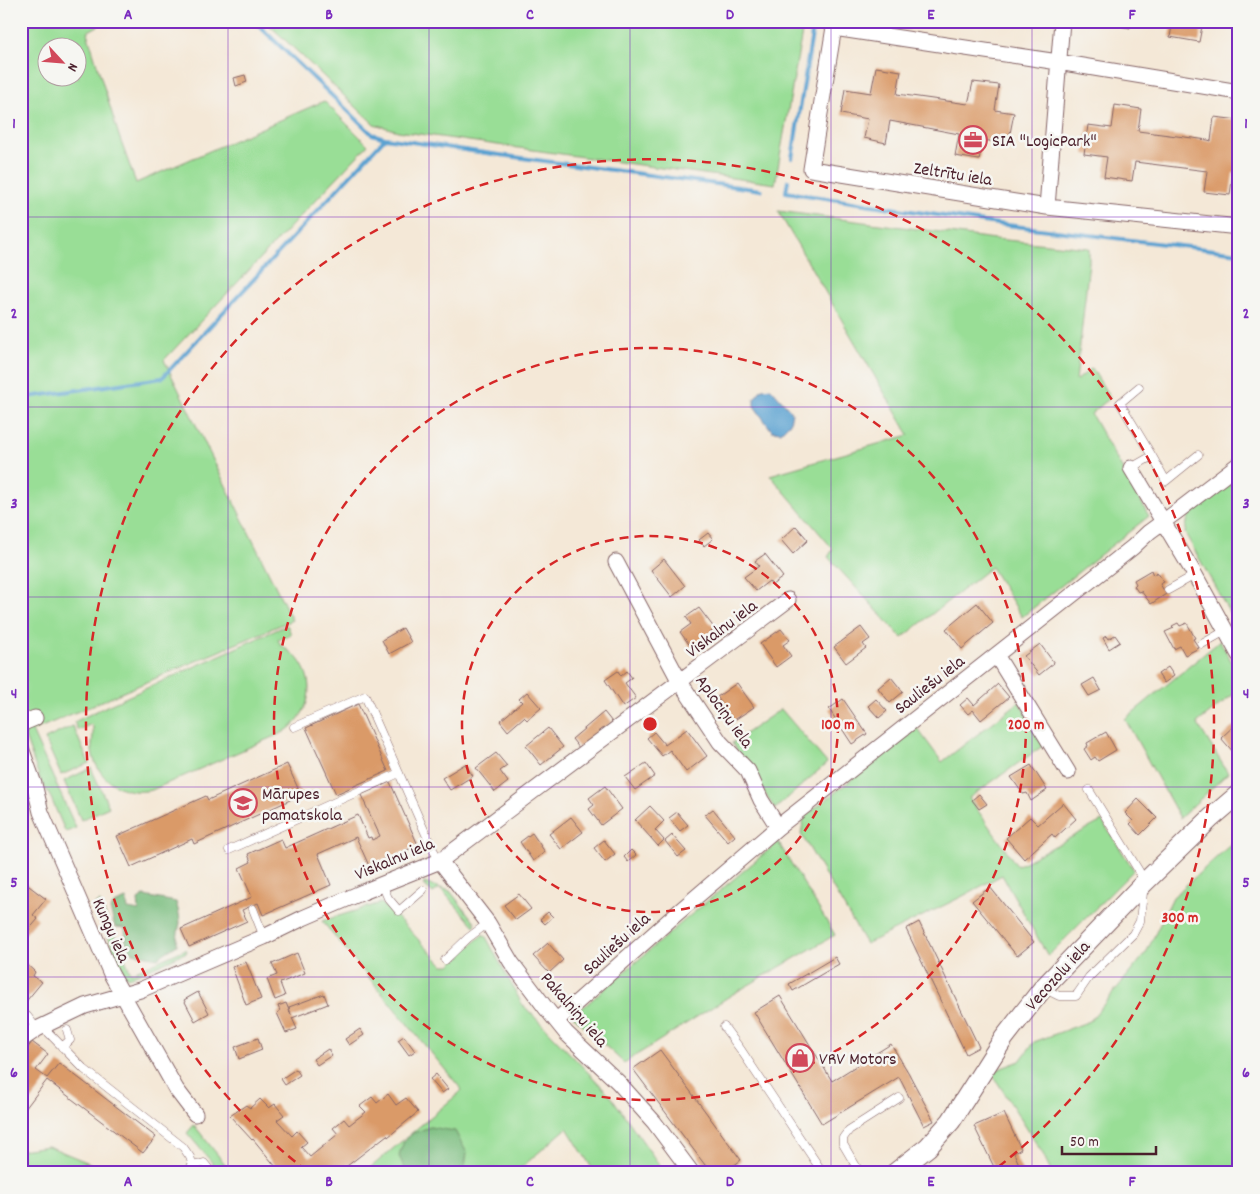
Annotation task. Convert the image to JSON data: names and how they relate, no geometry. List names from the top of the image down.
{
  "streets": {
    "street": [
      "Zeltrītu iela",
      "Viskalnu iela",
      "Sauliešu iela",
      "Aplociņu iela",
      "Kungu iela",
      "Vecozolu iela",
      "Pakalniņu iela"
    ]
  },
  "crossings": [
    ["Viskalnu iela", "Aplociņu iela"],
    ["Viskalnu iela", "Kungu iela"],
    ["Viskalnu iela", "Pakalniņu iela"],
    ["Sauliešu iela", "Aplociņu iela"],
    ["Sauliešu iela", "Pakalniņu iela"]
  ],
  "places": {
    "office": ["SIA \"LogicPark\""],
    "school or university": ["Mārupes pamatskola"],
    "shop": ["VRV Motors"]
  },
  "scale_bar": "50 m",
  "north": "bottom right",
  "grid": {
    "columns": [
      "A",
      "B",
      "C",
      "D",
      "E",
      "F"
    ],
    "rows": [
      "1",
      "2",
      "3",
      "4",
      "5",
      "6"
    ]
  },
  "rings": ["100 m", "200 m", "300 m"]
}
